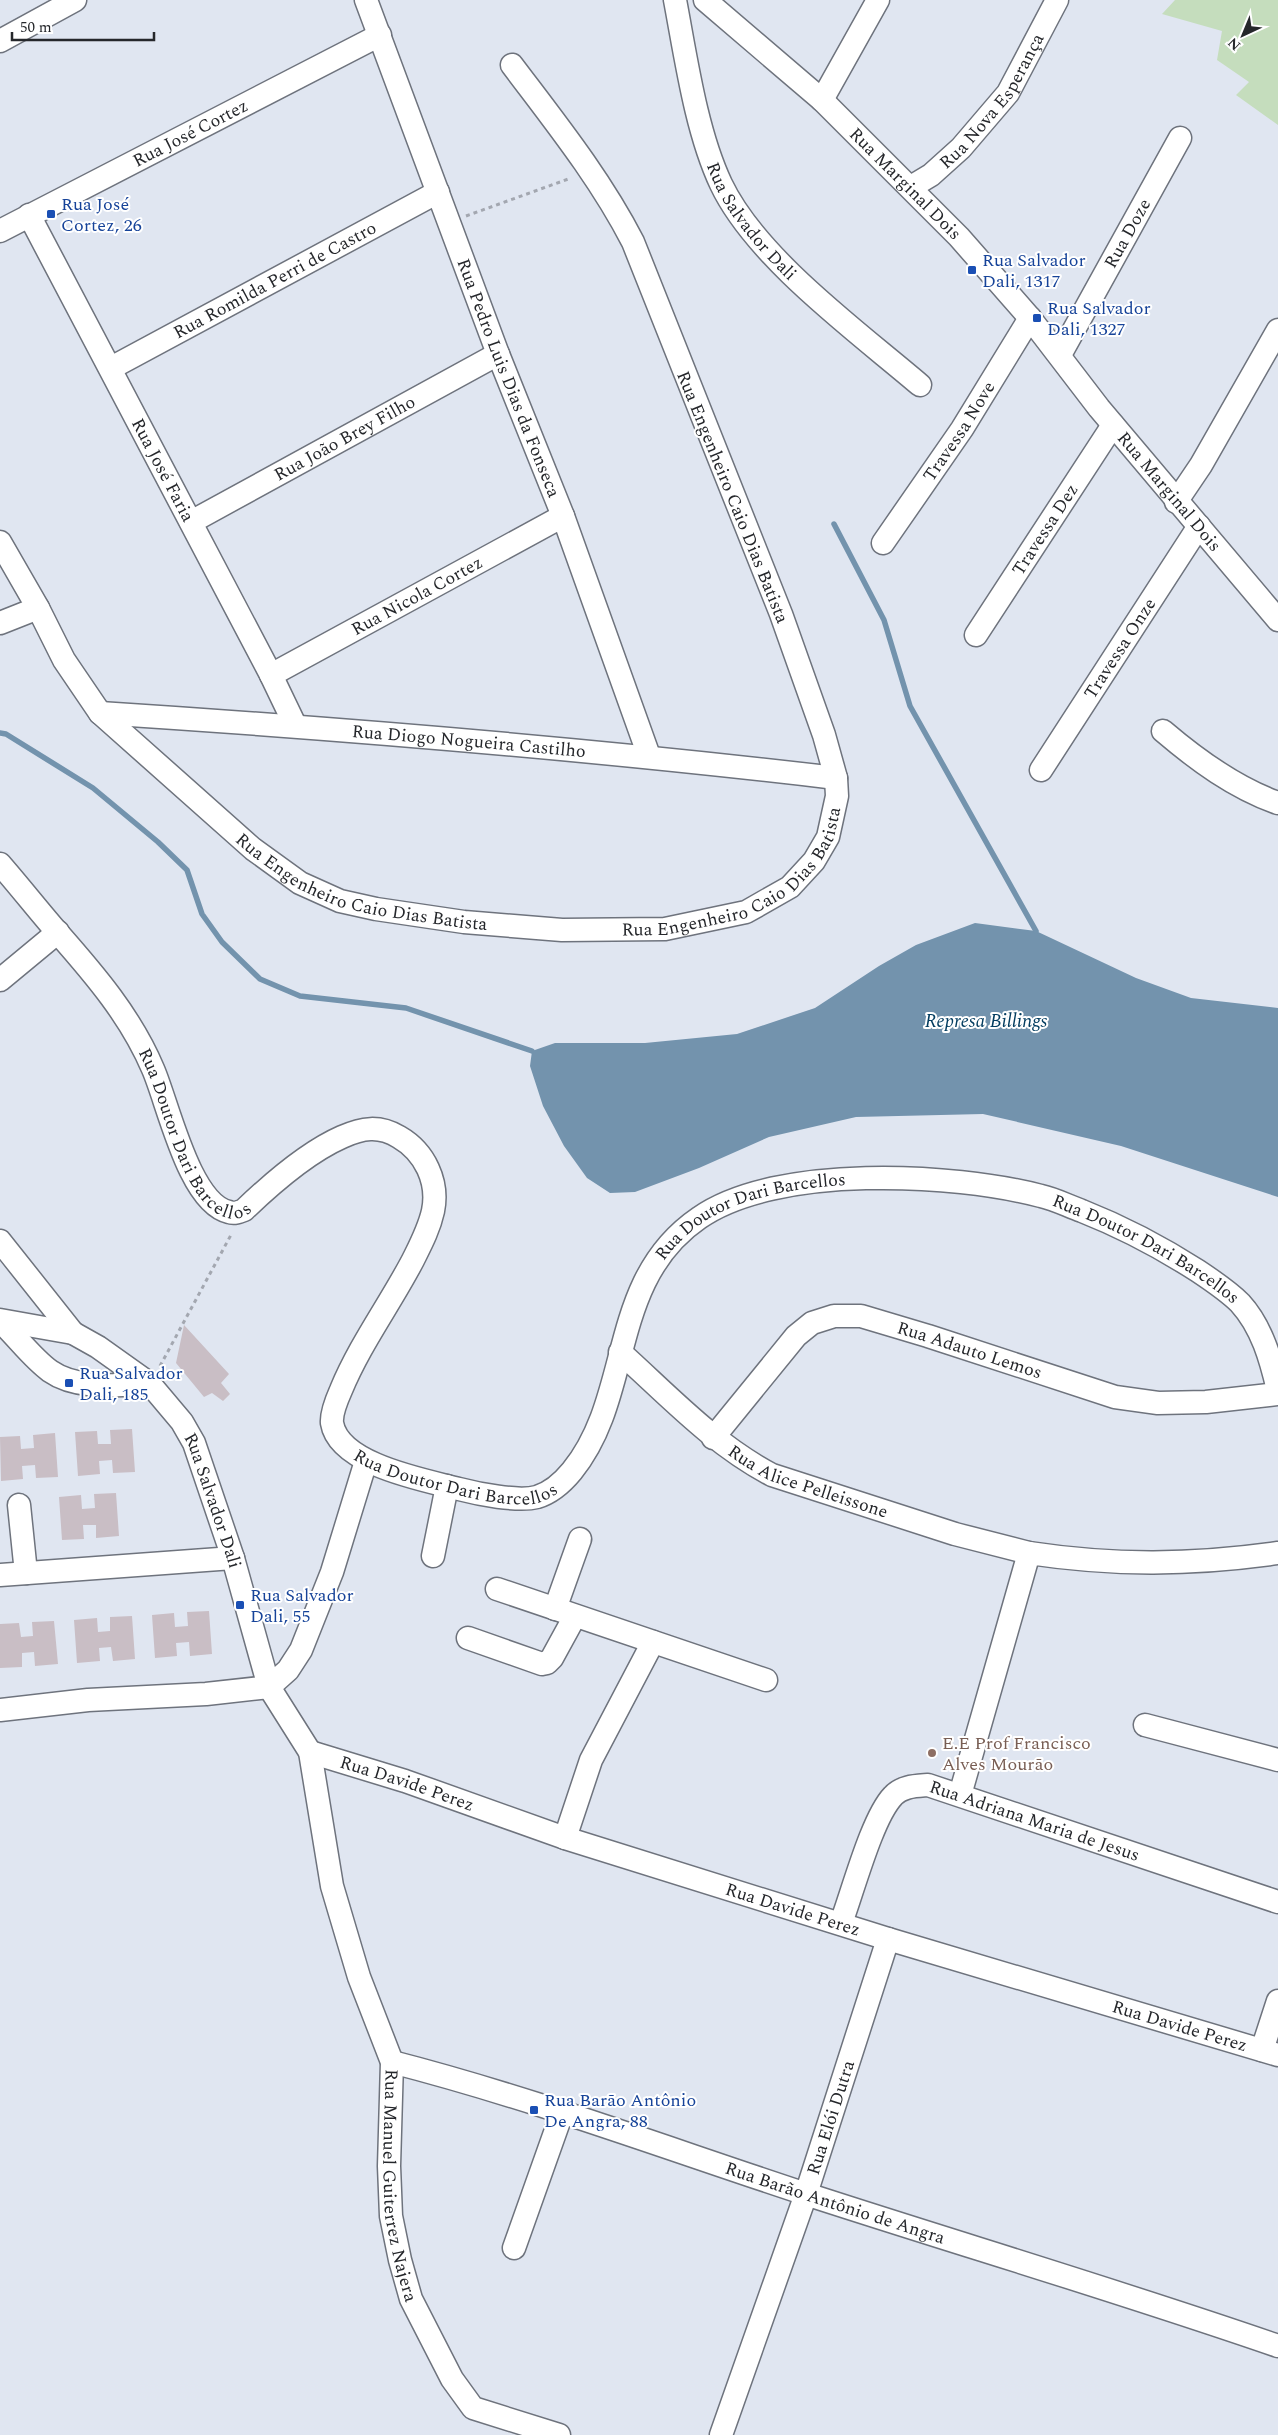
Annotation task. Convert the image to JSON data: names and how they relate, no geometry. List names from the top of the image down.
{
  "streets": {
    "street": [
      "Rua Nova Esperança",
      "Rua José Cortez",
      "Rua Marginal Dois",
      "Rua Salvador Dali",
      "Rua Doze",
      "Rua Romilda Perri de Castro",
      "Rua Pedro Luis Dias da Fonseca",
      "Travessa Nove",
      "Rua João Brey Filho",
      "Rua José Faria",
      "Rua Engenheiro Caio Dias Batista",
      "Travessa Dez",
      "Rua Nicola Cortez",
      "Travessa Onze",
      "Rua Diogo Nogueira Castilho",
      "Rua Doutor Dari Barcellos",
      "Rua Adauto Lemos",
      "Rua Alice Pelleissone",
      "Rua Davide Perez",
      "Rua Adriana Maria de Jesus",
      "Rua Elói Dutra",
      "Rua Manuel Guiterrez Najera",
      "Rua Barão Antônio de Angra"
    ]
  },
  "crossings": [
    ["Rua Nova Esperança", "Rua Marginal Dois"],
    ["Rua José Cortez", "Rua Pedro Luis Dias da Fonseca"],
    ["Rua José Cortez", "Rua José Faria"],
    ["Rua Marginal Dois", "Rua Doze"],
    ["Rua Marginal Dois", "Travessa Nove"],
    ["Rua Marginal Dois", "Travessa Dez"],
    ["Rua Marginal Dois", "Travessa Onze"],
    ["Rua Salvador Dali", "Rua Manuel Guiterrez Najera"],
    ["Rua Romilda Perri de Castro", "Rua Pedro Luis Dias da Fonseca"],
    ["Rua Romilda Perri de Castro", "Rua José Faria"],
    ["Rua Pedro Luis Dias da Fonseca", "Rua João Brey Filho"],
    ["Rua Pedro Luis Dias da Fonseca", "Rua Nicola Cortez"],
    ["Rua Pedro Luis Dias da Fonseca", "Rua Diogo Nogueira Castilho"],
    ["Rua João Brey Filho", "Rua José Faria"],
    ["Rua José Faria", "Rua Nicola Cortez"],
    ["Rua José Faria", "Rua Diogo Nogueira Castilho"],
    ["Rua Engenheiro Caio Dias Batista", "Rua Diogo Nogueira Castilho"],
    ["Rua Doutor Dari Barcellos", "Rua Adauto Lemos"],
    ["Rua Doutor Dari Barcellos", "Rua Alice Pelleissone"],
    ["Rua Adauto Lemos", "Rua Alice Pelleissone"],
    ["Rua Davide Perez", "Rua Adriana Maria de Jesus"],
    ["Rua Davide Perez", "Rua Elói Dutra"],
    ["Rua Davide Perez", "Rua Manuel Guiterrez Najera"],
    ["Rua Elói Dutra", "Rua Barão Antônio de Angra"],
    ["Rua Manuel Guiterrez Najera", "Rua Barão Antônio de Angra"]
  ],
  "water": ["Represa Billings"],
  "places": {
    "transit": [
      "Rua José Cortez, 26",
      "Rua Salvador Dali, 1317",
      "Rua Salvador Dali, 1327",
      "Rua Salvador Dali, 185",
      "Rua Salvador Dali, 55",
      "Rua Barão Antônio De Angra, 88"
    ],
    "other": ["E.E Prof Francisco Alves Mourão"]
  },
  "scale_bar": "50 m",
  "north": "bottom left"
}
